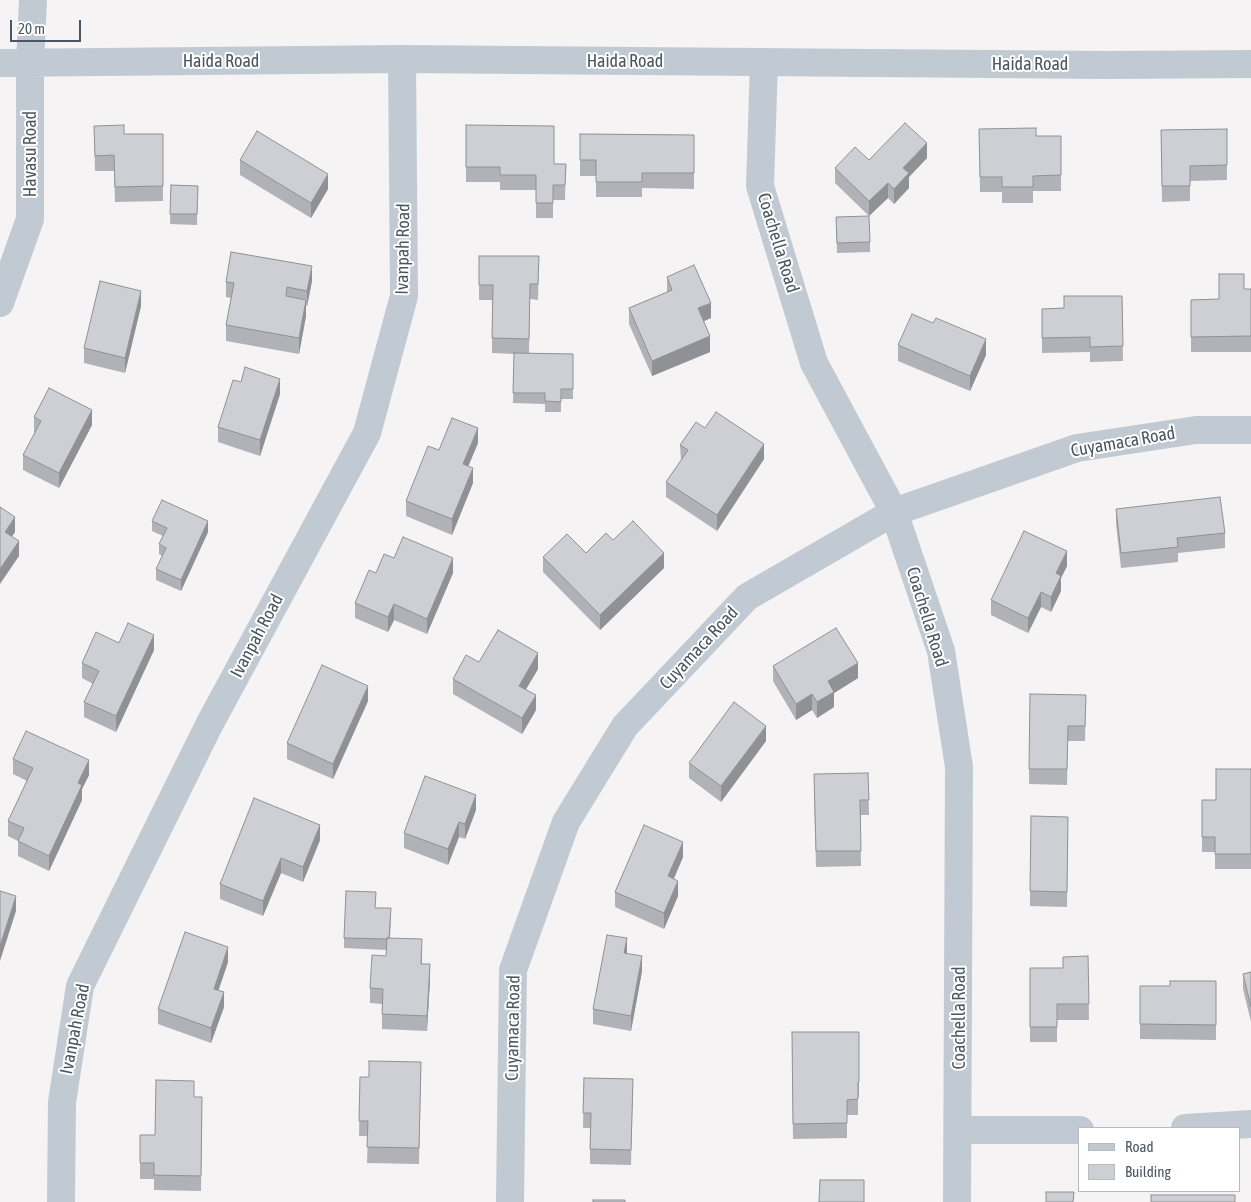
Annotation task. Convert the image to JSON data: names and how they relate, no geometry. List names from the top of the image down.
{
  "streets": {
    "street": [
      "Haida Road",
      "Havasu Road",
      "Coachella Road",
      "Ivanpah Road",
      "Cuyamaca Road"
    ]
  },
  "crossings": [
    ["Haida Road", "Havasu Road"],
    ["Haida Road", "Coachella Road"],
    ["Haida Road", "Ivanpah Road"],
    ["Coachella Road", "Cuyamaca Road"]
  ],
  "legend": ["Road", "Building"],
  "scale_bar": "20 m"
}
